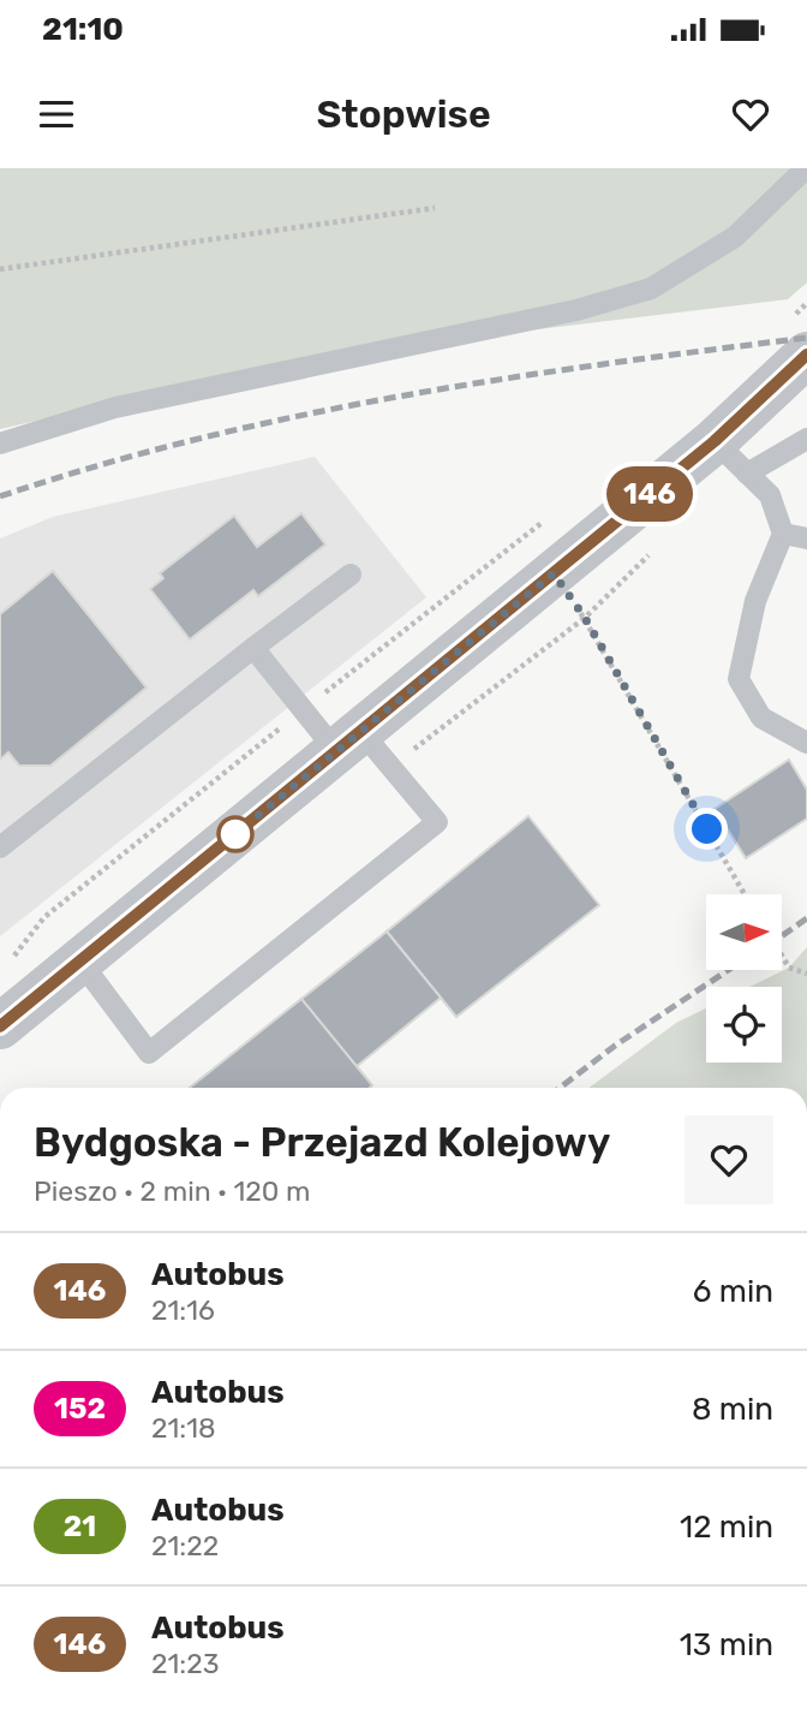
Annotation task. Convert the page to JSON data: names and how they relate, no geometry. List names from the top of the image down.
{
  "lines": ["bus line 146"],
  "north": "right",
  "page": {
    "status": "21:10",
    "header": "Stopwise",
    "on_map": "146",
    "heading": ["Bydgoska - Przejazd Kolejowy", "Pieszo · 2 min · 120 m"],
    "list": [
      {
        "mark": "146",
        "name": "Autobus",
        "note": "21:16",
        "value": "6 min"
      },
      {
        "mark": "152",
        "name": "Autobus",
        "note": "21:18",
        "value": "8 min"
      },
      {
        "mark": "21",
        "name": "Autobus",
        "note": "21:22",
        "value": "12 min"
      },
      {
        "mark": "146",
        "name": "Autobus",
        "note": "21:23",
        "value": "13 min"
      }
    ]
  }
}
